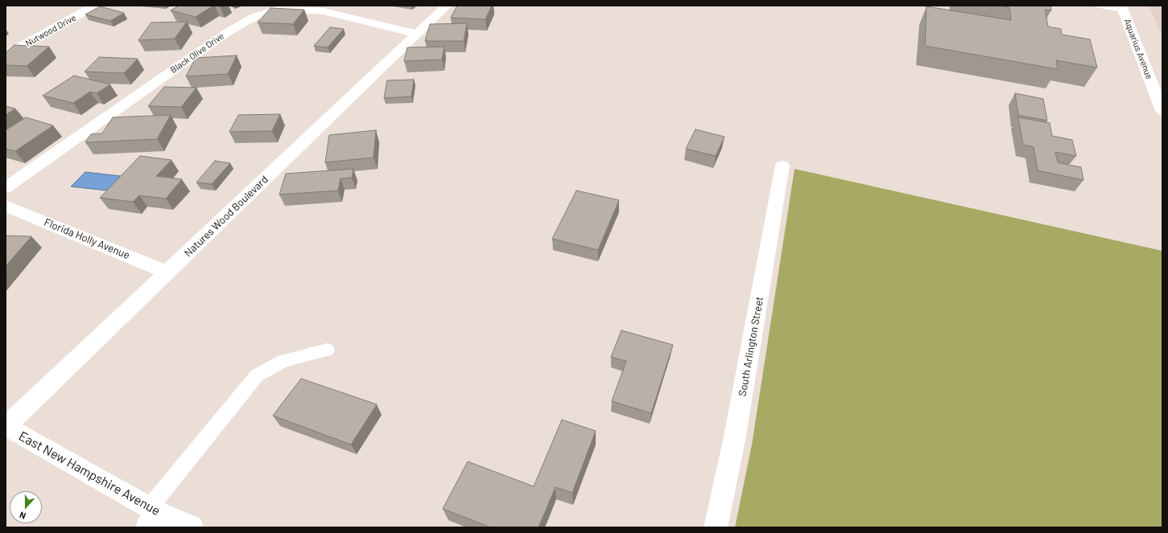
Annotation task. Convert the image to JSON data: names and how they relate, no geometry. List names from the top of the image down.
{
  "streets": {
    "street": [
      "Nutwood Drive",
      "Aquarius Avenue",
      "Black Olive Drive",
      "Natures Wood Boulevard",
      "Florida Holly Avenue",
      "South Arlington Street",
      "East New Hampshire Avenue"
    ]
  },
  "crossings": [
    ["Black Olive Drive", "Natures Wood Boulevard"],
    ["Natures Wood Boulevard", "Florida Holly Avenue"],
    ["Natures Wood Boulevard", "East New Hampshire Avenue"]
  ],
  "north": "bottom"
}
